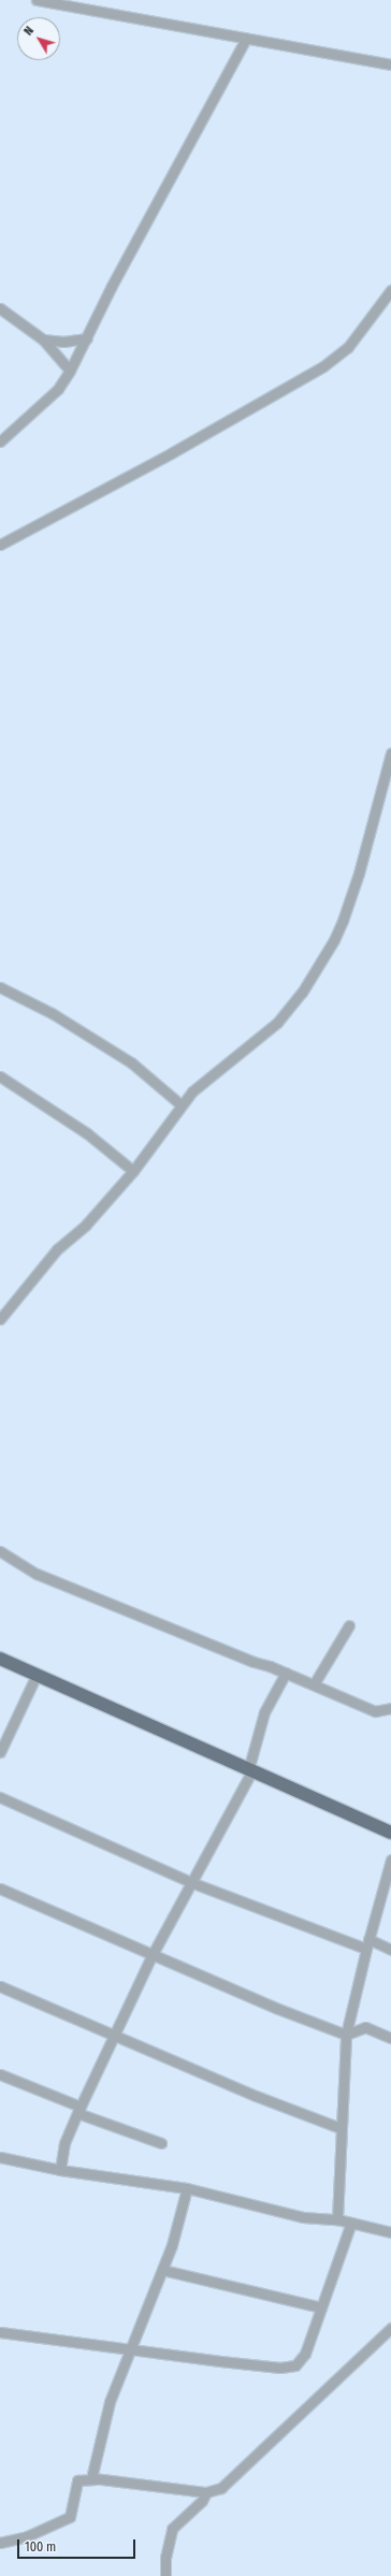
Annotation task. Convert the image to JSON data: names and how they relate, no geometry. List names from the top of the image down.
{
  "scale_bar": "100 m",
  "north": "top left"
}
